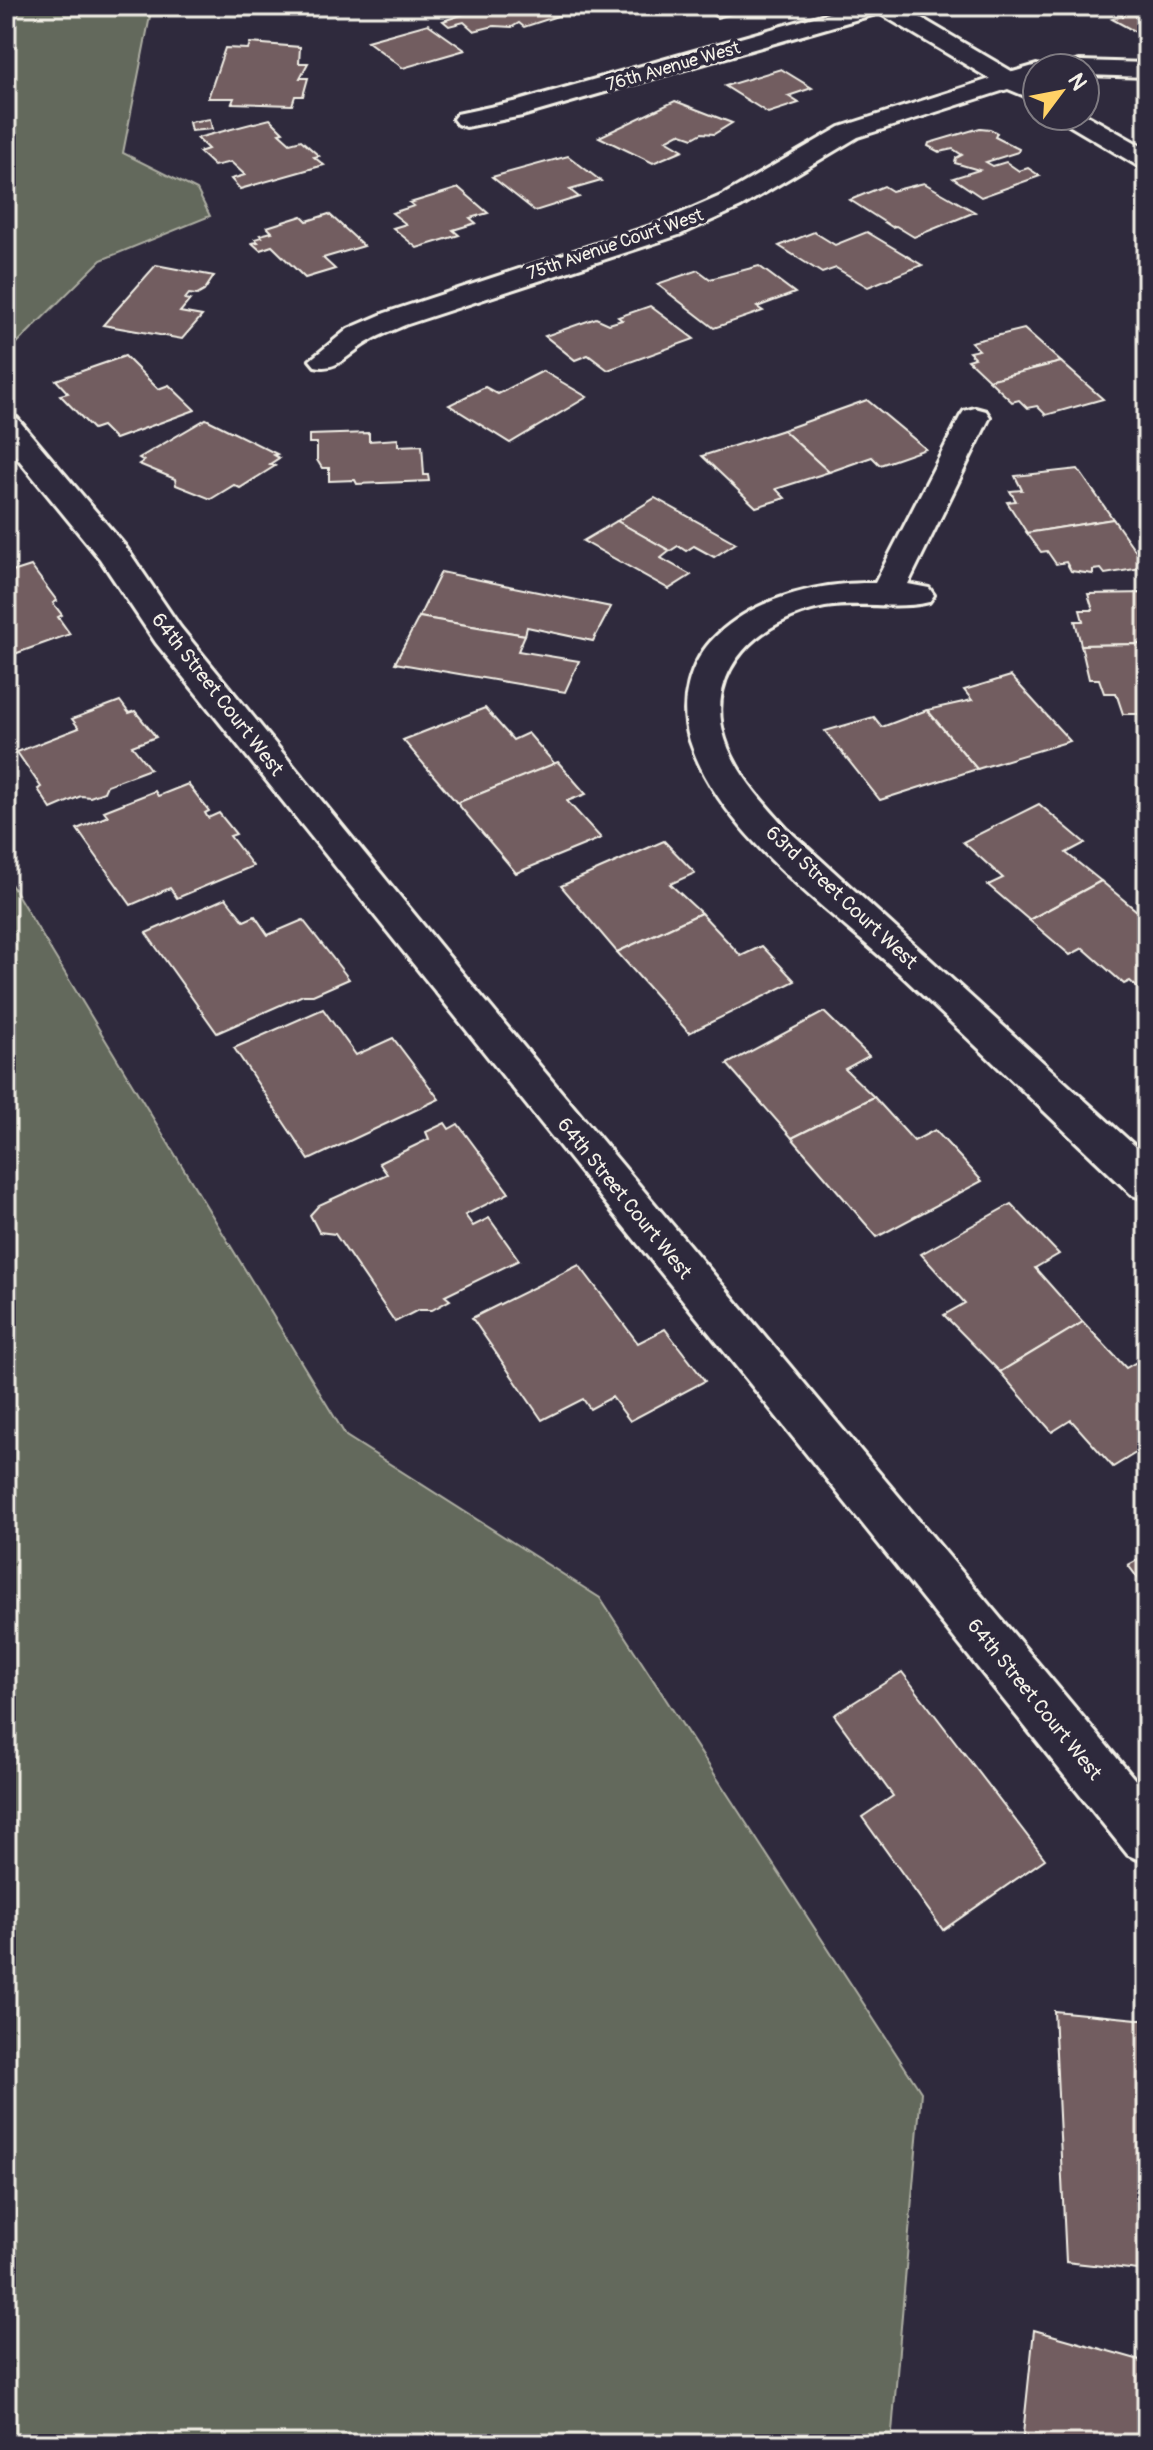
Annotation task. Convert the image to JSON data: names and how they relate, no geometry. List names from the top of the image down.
{
  "streets": {
    "street": [
      "76th Avenue West",
      "75th Avenue Court West",
      "64th Street Court West",
      "63rd Street Court West"
    ]
  },
  "north": "top right"
}
